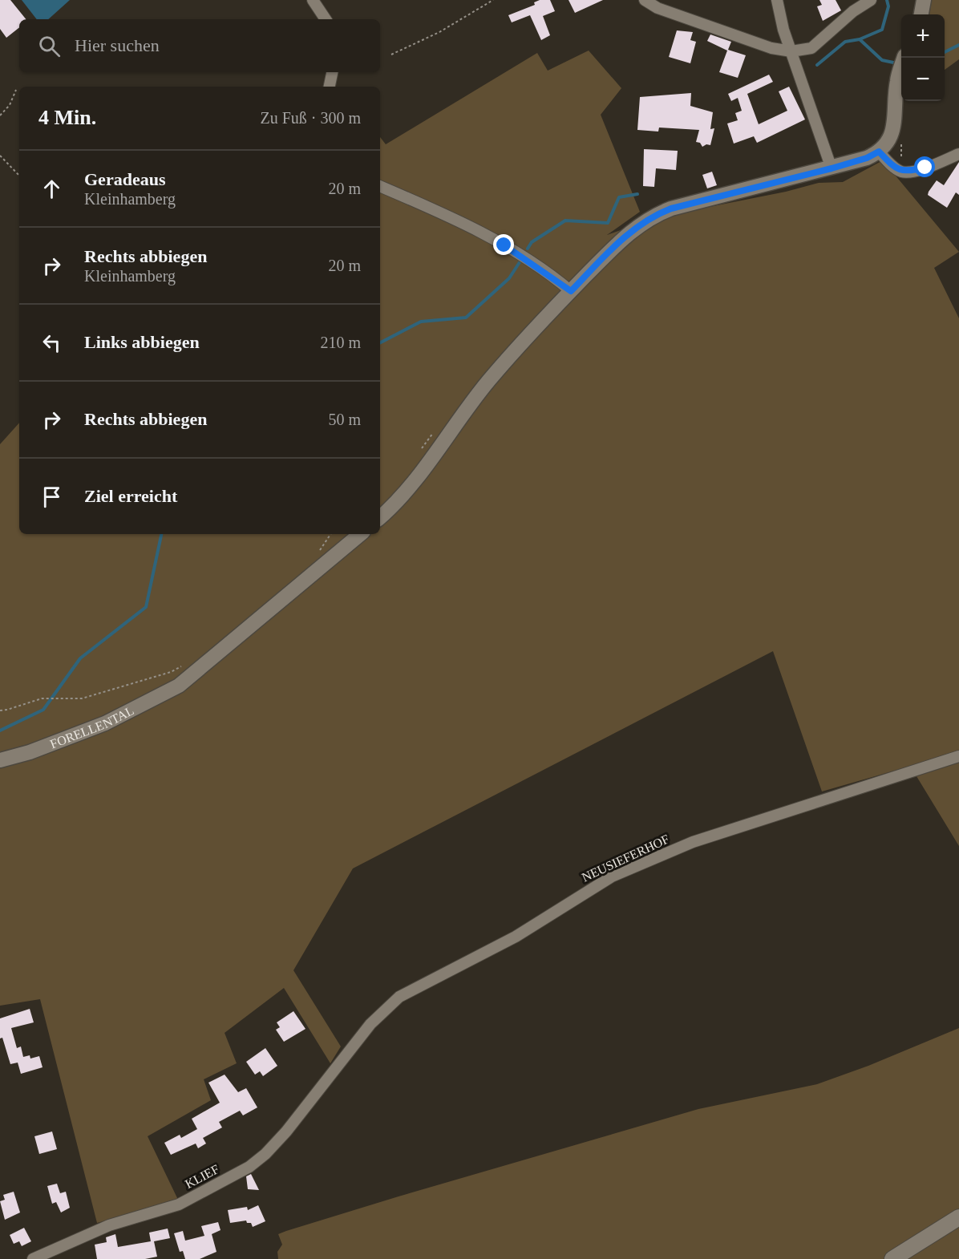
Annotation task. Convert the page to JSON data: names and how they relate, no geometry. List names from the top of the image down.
{
  "streets": {
    "street": ["FORELLENTAL", "NEUSIEFERHOF", "KLIEF"]
  },
  "crossings": [
    ["NEUSIEFERHOF", "KLIEF"]
  ],
  "page": {
    "map_buttons": ["+", "−"],
    "search": "Hier suchen",
    "heading": ["4 Min.", "Zu Fuß · 300 m"],
    "list": [
      ["Geradeaus", "Kleinhamberg", "20 m"],
      ["Rechts abbiegen", "Kleinhamberg", "20 m"],
      ["Links abbiegen", "210 m"],
      ["Rechts abbiegen", "50 m"],
      "Ziel erreicht"
    ]
  }
}
